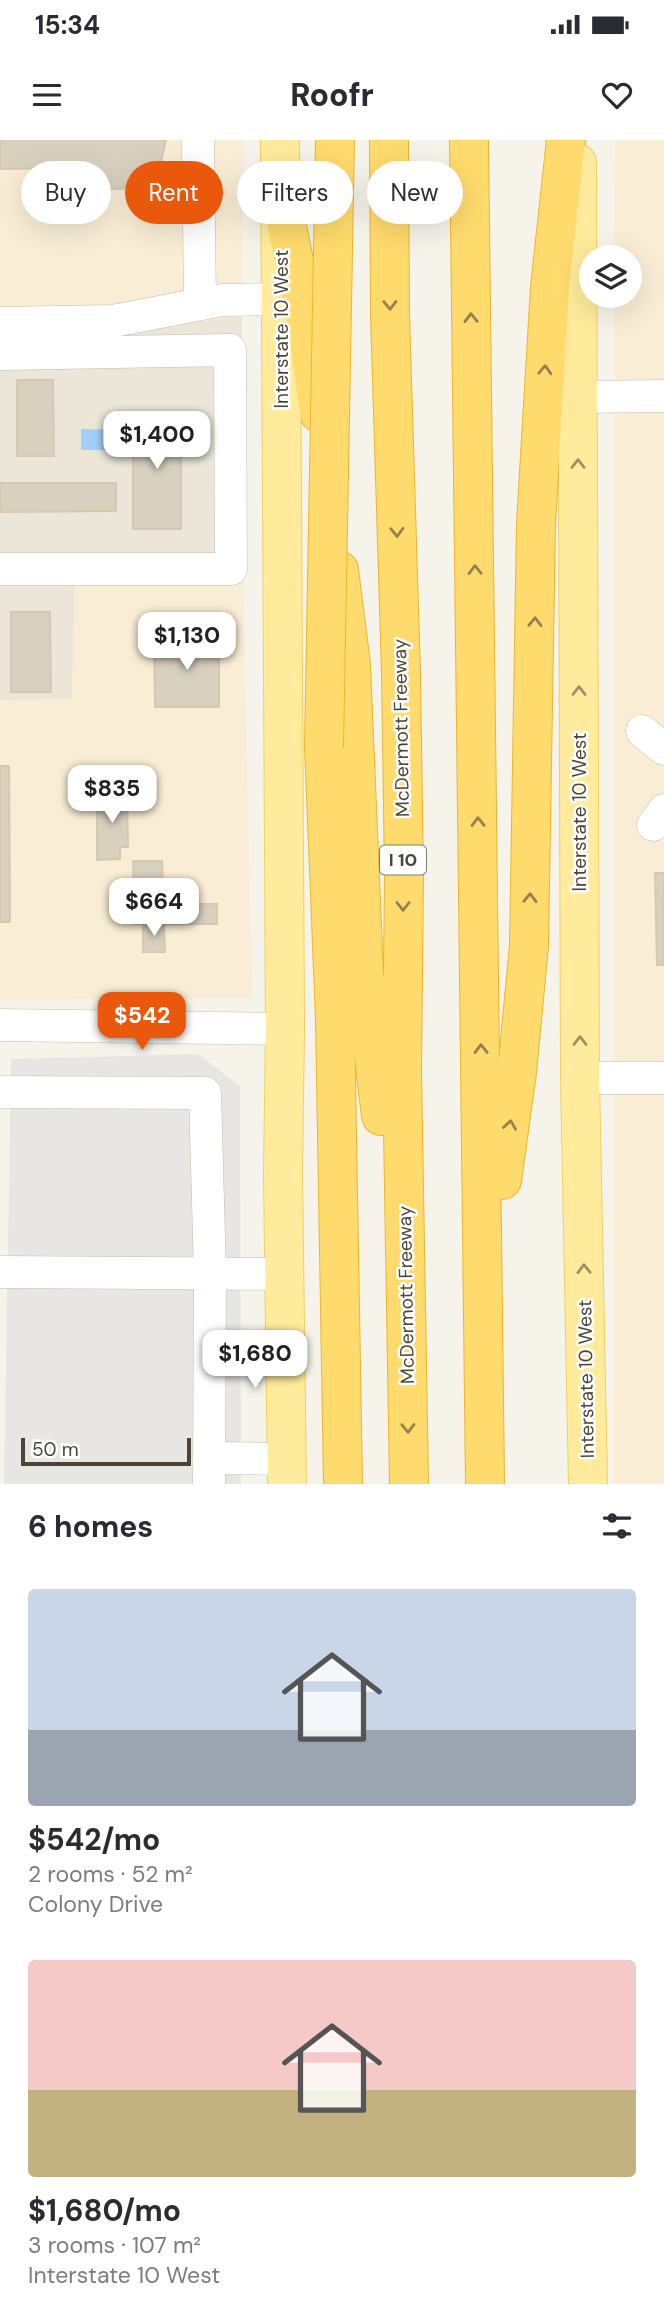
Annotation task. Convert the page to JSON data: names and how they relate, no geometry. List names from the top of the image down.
{
  "streets": {
    "highway": ["McDermott Freeway", "I 10"],
    "main road": ["Interstate 10 West"]
  },
  "scale_bar": "50 m",
  "page": {
    "status": "15:34",
    "header": "Roofr",
    "chip": [
      "Buy",
      "Rent",
      "Filters",
      "New"
    ],
    "price": [
      "$1,400",
      "$1,130",
      "$835",
      "$664",
      "$542",
      "$1,680"
    ],
    "scale": "50 m",
    "heading": "6 homes",
    "list": [
      {
        "name": "$542/mo",
        "note": "2 rooms · 52 m² · Colony Drive"
      },
      {
        "name": "$1,680/mo",
        "note": "3 rooms · 107 m² · Interstate 10 West"
      }
    ]
  }
}
